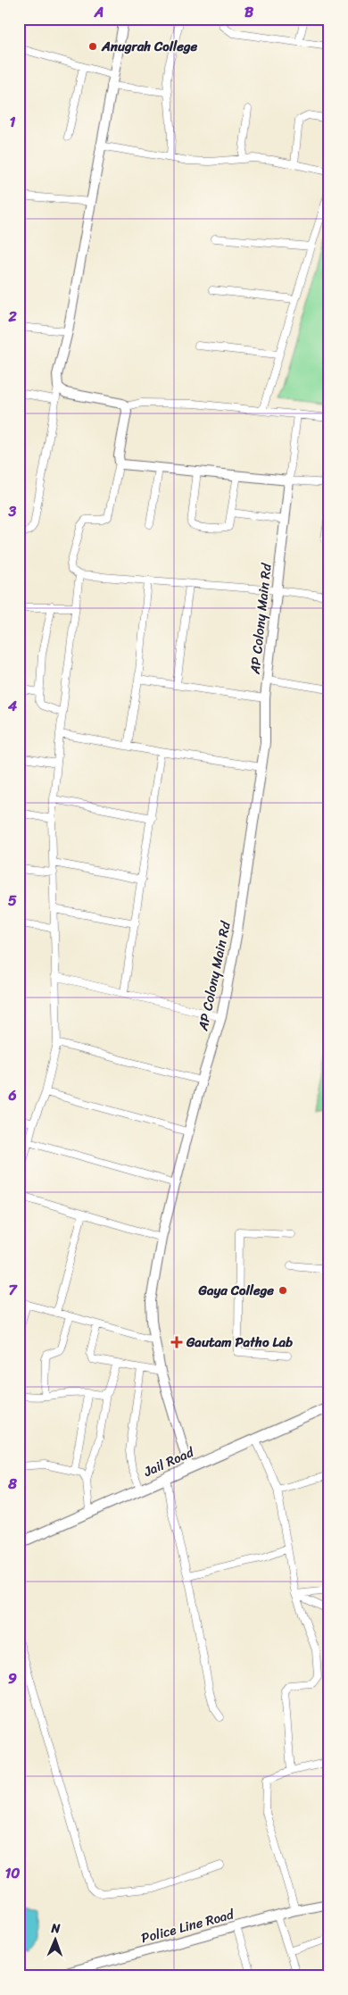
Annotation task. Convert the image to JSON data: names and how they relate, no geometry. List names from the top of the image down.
{
  "streets": {
    "main road": ["Jail Road"],
    "street": ["AP Colony Main Rd", "Police Line Road"]
  },
  "crossings": [
    ["AP Colony Main Rd", "Jail Road"]
  ],
  "places": {
    "other": ["Anugrah College", "Gaya College"],
    "health": ["Gautam Patho Lab"]
  },
  "north": "top",
  "grid": {
    "columns": ["A", "B"],
    "rows": [
      "1",
      "2",
      "3",
      "4",
      "5",
      "6",
      "7",
      "8",
      "9",
      "10"
    ]
  }
}
